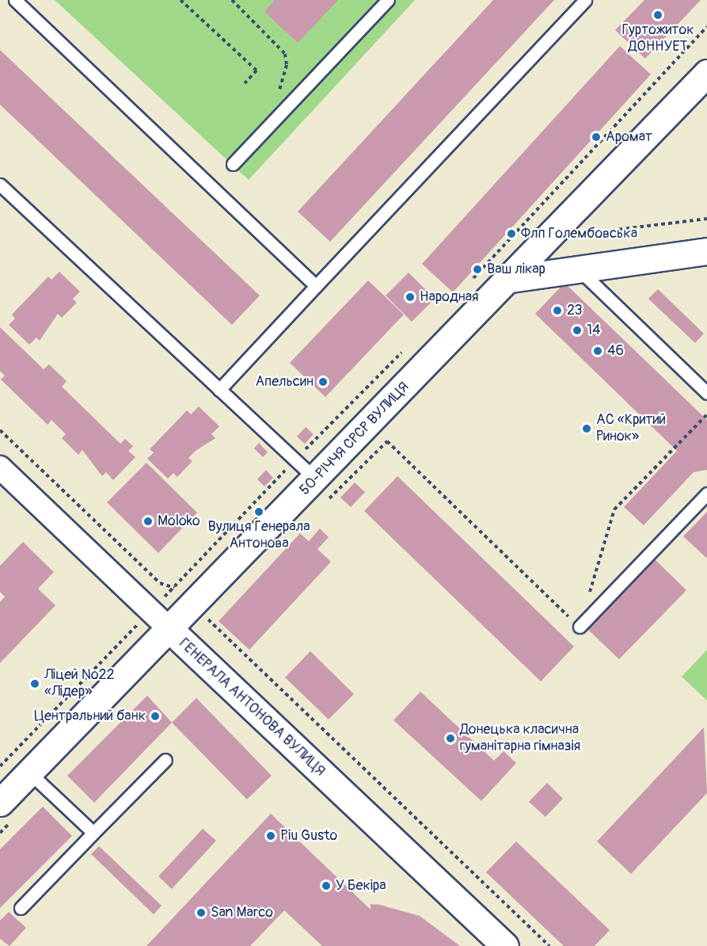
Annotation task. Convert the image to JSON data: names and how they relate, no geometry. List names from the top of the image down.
{
  "streets": {
    "street": ["50-РІЧЧЯ СРСР ВУЛИЦЯ", "ГЕНЕРАЛА АНТОНОВА ВУЛИЦЯ"]
  },
  "crossings": [
    ["50-РІЧЧЯ СРСР ВУЛИЦЯ", "ГЕНЕРАЛА АНТОНОВА ВУЛИЦЯ"]
  ],
  "places": [
    "Гуртожиток ДОННУЕТ",
    "Аромат",
    "Флп Голембовська",
    "Ваш лікар",
    "Народная",
    "23",
    "14",
    "46",
    "Апельсин",
    "АС «Критий Ринок»",
    "Вулиця Генерала Антонова",
    "Moloko",
    "Ліцей №22 «Лідер»",
    "Центральний банк",
    "Донецька класична гуманітарна гімназія",
    "Piu Gusto",
    "У Бекіра",
    "San Marco"
  ]
}
